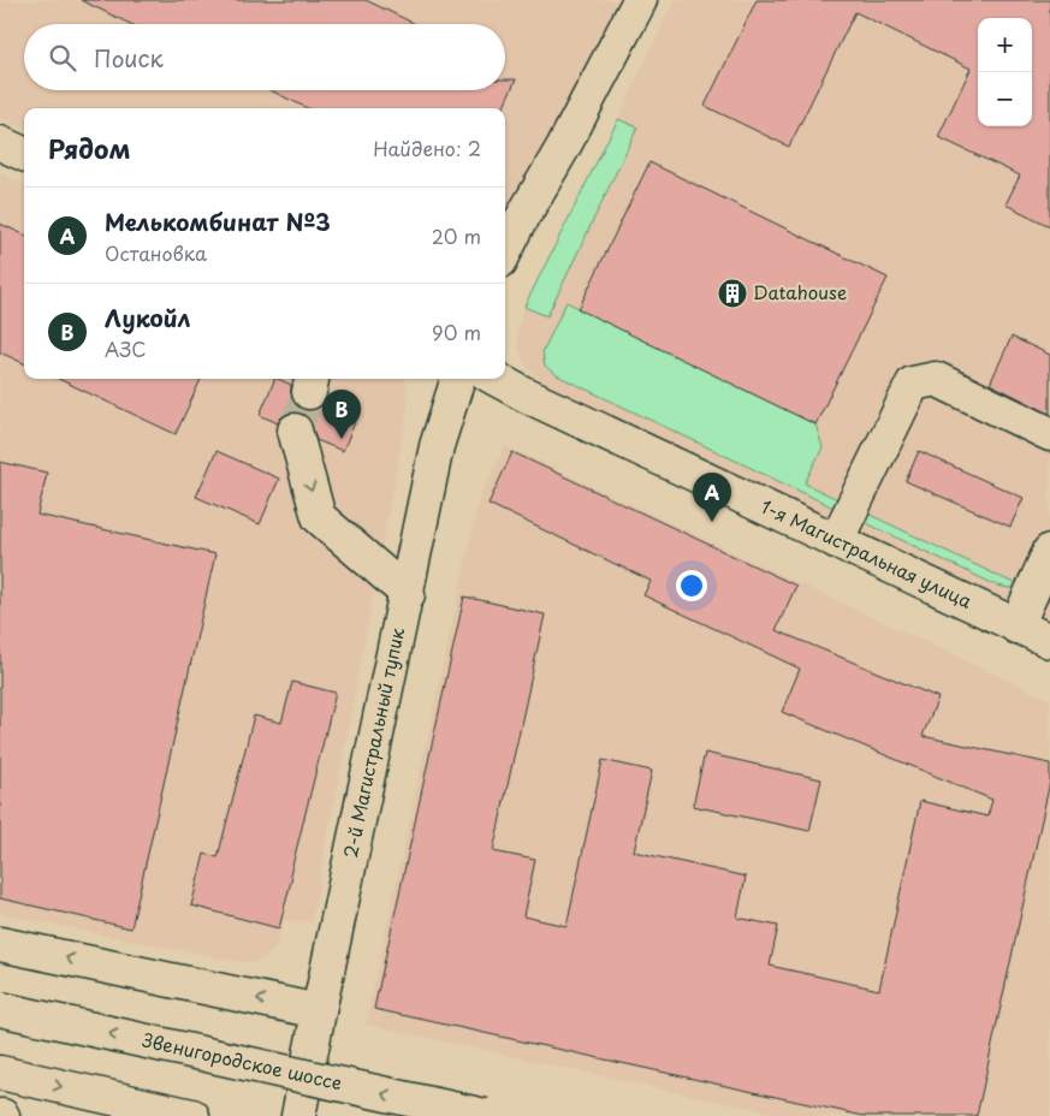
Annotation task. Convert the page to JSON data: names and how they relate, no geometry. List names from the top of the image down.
{
  "streets": {
    "street": ["1-я Магистральная улица", "2-й Магистральный тупик", "Звенигородское шоссе"]
  },
  "places": {
    "building": ["Datahouse"]
  },
  "page": {
    "map_buttons": ["+", "−"],
    "search": "Поиск",
    "heading": ["Рядом", "Найдено: 2"],
    "list": [
      {
        "mark": "A",
        "name": "Мелькомбинат №3",
        "note": "Остановка",
        "value": "20 m"
      },
      {
        "mark": "B",
        "name": "Лукойл",
        "note": "АЗС",
        "value": "90 m"
      }
    ],
    "pins": ["B", "A"]
  }
}
